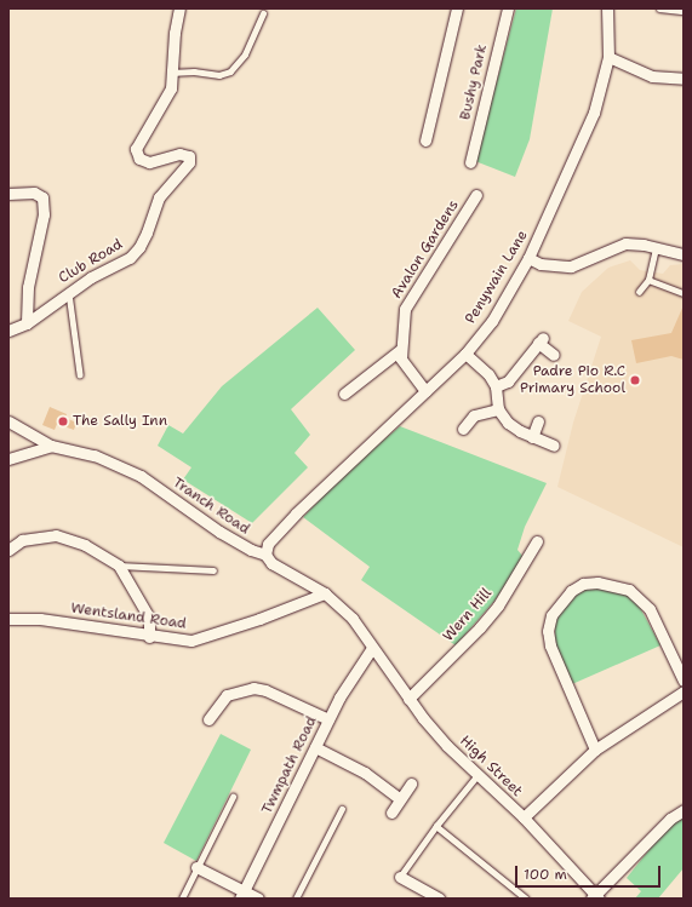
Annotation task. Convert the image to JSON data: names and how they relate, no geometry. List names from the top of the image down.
{
  "streets": {
    "street": [
      "Bushy Park",
      "Avalon Gardens",
      "Club Road",
      "Penywain Lane",
      "Tranch Road",
      "Wern Hill",
      "Wentsland Road",
      "Twmpath Road",
      "High Street"
    ]
  },
  "crossings": [
    ["Penywain Lane", "Tranch Road"],
    ["Tranch Road", "Wentsland Road"],
    ["Tranch Road", "Twmpath Road"],
    ["Tranch Road", "High Street"],
    ["Wern Hill", "High Street"],
    ["Twmpath Road", "High Street"]
  ],
  "places": ["Padre Pio R.C Primary School", "The Sally Inn"],
  "scale_bar": "100 m"
}
